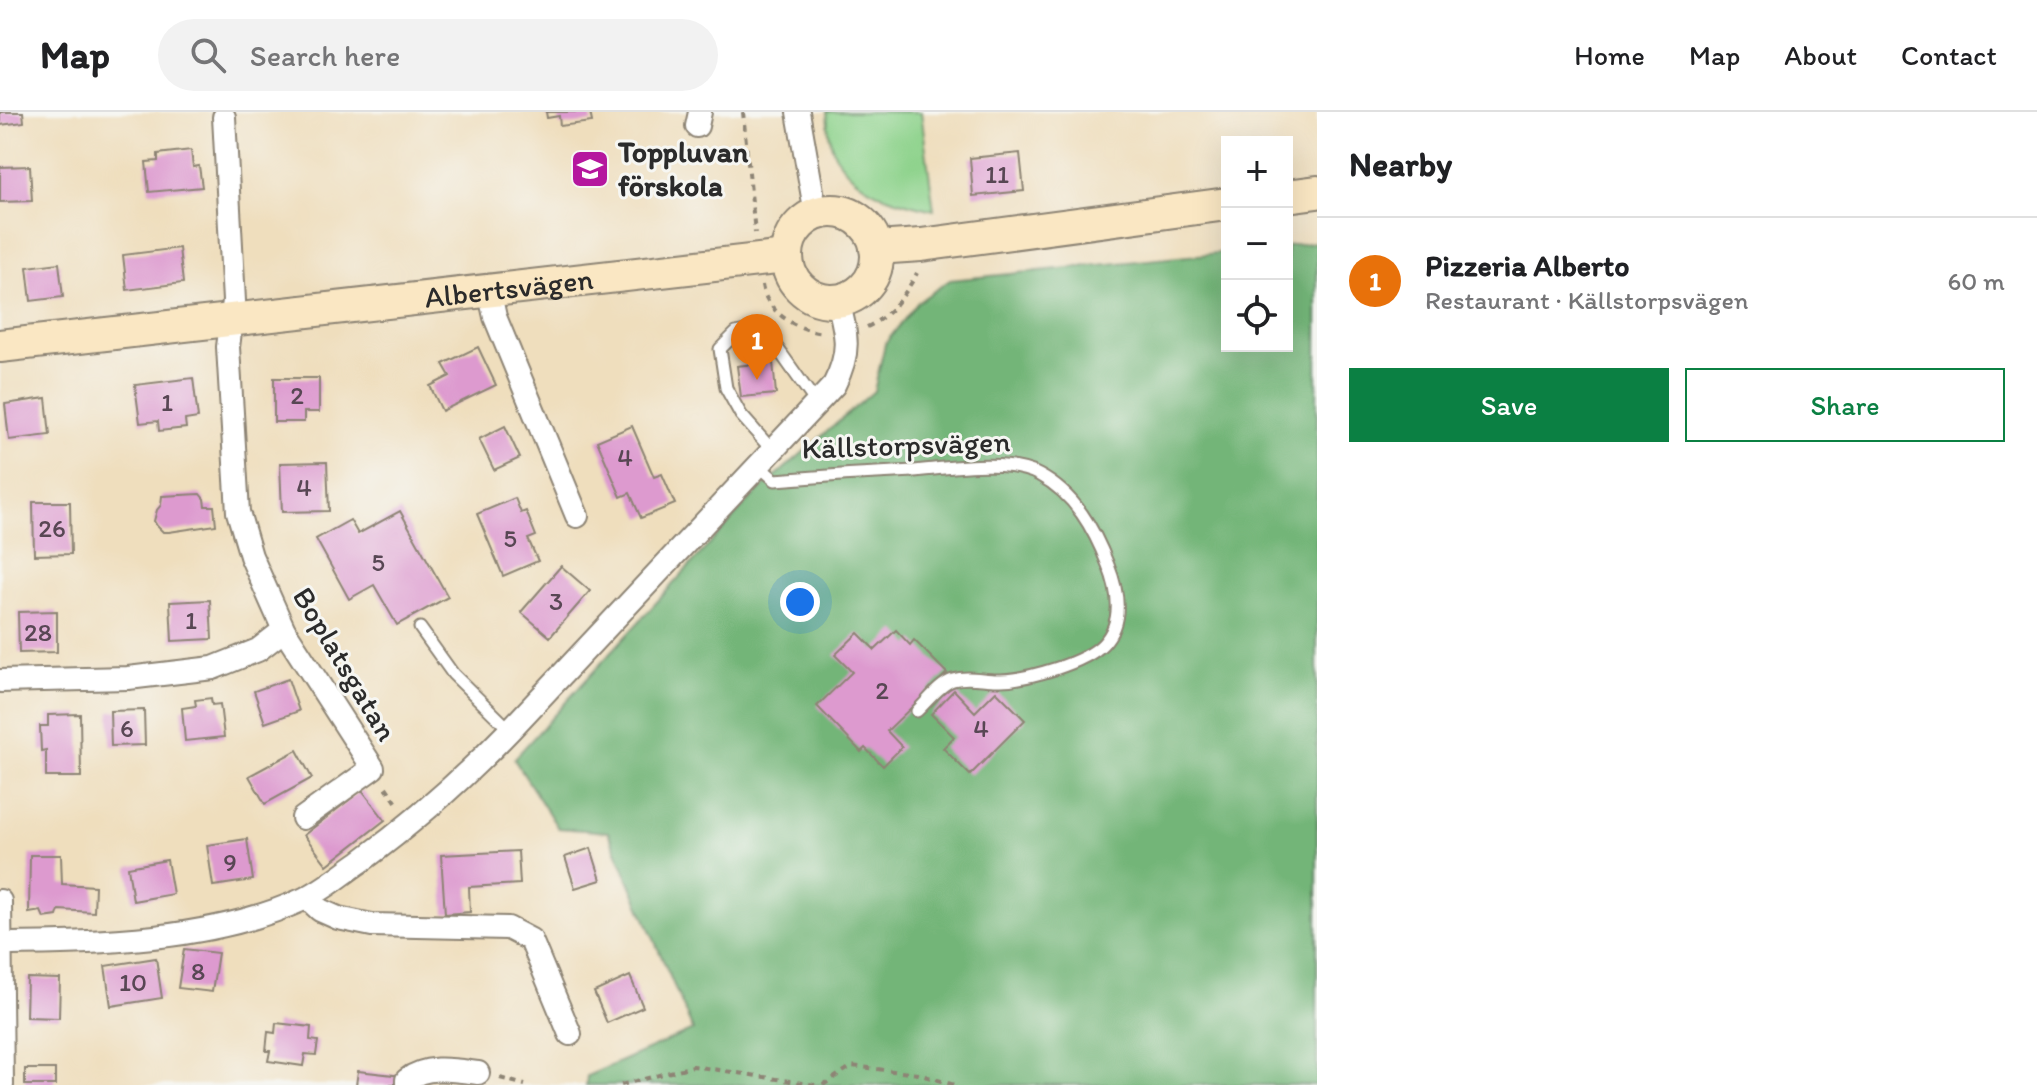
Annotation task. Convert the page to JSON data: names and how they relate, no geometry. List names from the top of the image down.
{
  "streets": {
    "street": ["Albertsvägen", "Källstorpsvägen", "Boplatsgatan"]
  },
  "crossings": [
    ["Albertsvägen", "Källstorpsvägen"],
    ["Albertsvägen", "Boplatsgatan"]
  ],
  "places": {
    "school or university": ["Toppluvan förskola"]
  },
  "house_numbers": [
    "11",
    "2",
    "1",
    "4",
    "4",
    "26",
    "5",
    "5",
    "3",
    "1",
    "28",
    "2",
    "6",
    "4",
    "9",
    "8",
    "10"
  ],
  "page": {
    "header": "Map",
    "search": "Search here",
    "nav": [
      "Home",
      "Map",
      "About",
      "Contact"
    ],
    "heading": "Nearby",
    "map_buttons": ["+", "−"],
    "list": [
      {
        "mark": "1",
        "name": "Pizzeria Alberto",
        "note": "Restaurant · Källstorpsvägen",
        "value": "60 m"
      }
    ],
    "pins": "1",
    "buttons": ["Save", "Share"]
  }
}
